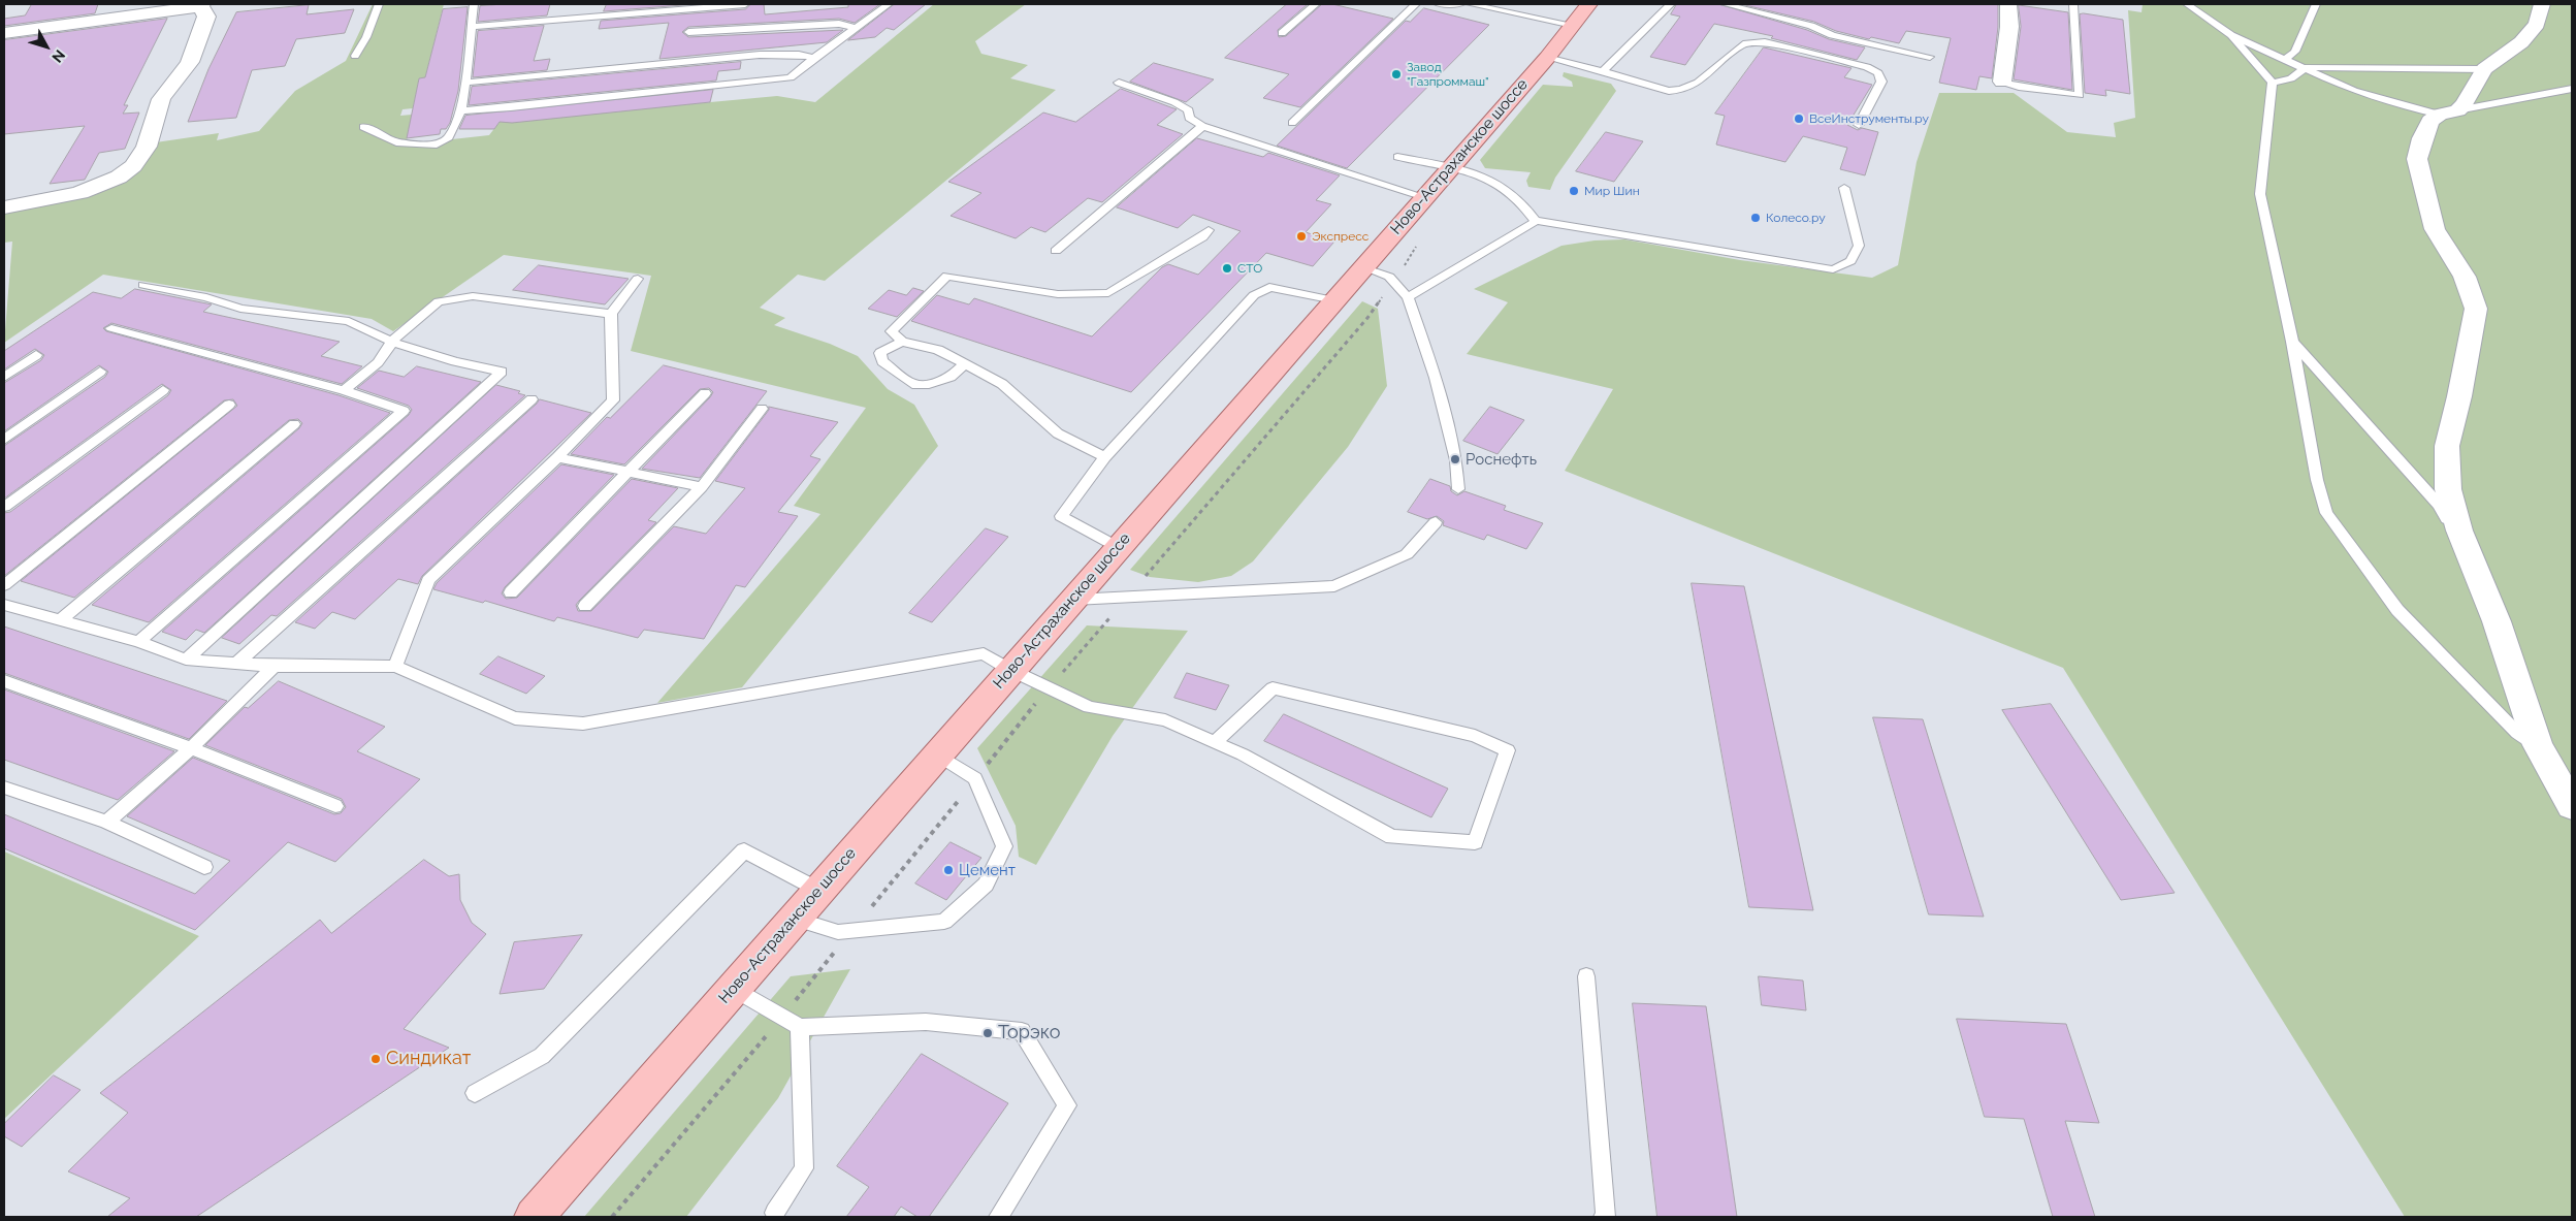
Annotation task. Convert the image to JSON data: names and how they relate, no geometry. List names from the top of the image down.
{
  "streets": {
    "main road": ["Ново-Астраханское шоссе"]
  },
  "places": [
    "Завод \"Газпроммаш\"",
    "ВсеИнструменты.ру",
    "Мир Шин",
    "Колесо.ру",
    "Экспресс",
    "СТО",
    "Роснефть",
    "Цемент",
    "Торэко",
    "Синдикат"
  ],
  "north": "bottom right"
}
